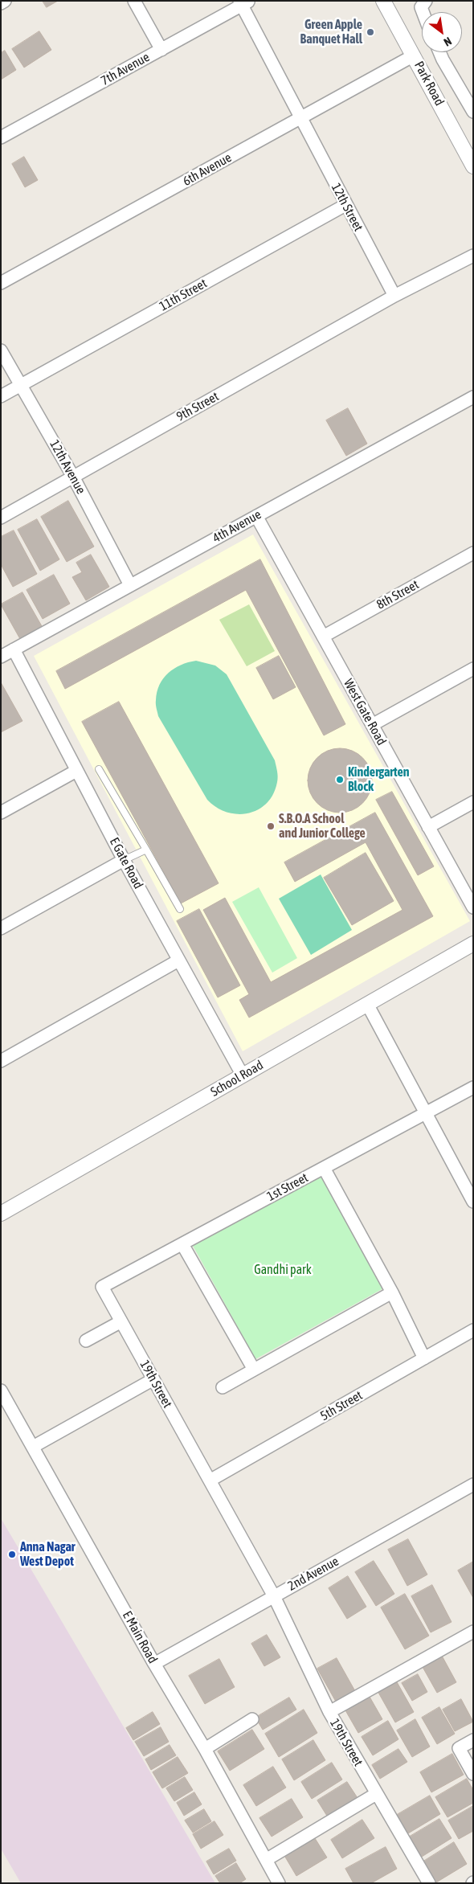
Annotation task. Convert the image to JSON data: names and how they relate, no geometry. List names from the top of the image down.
{
  "streets": {
    "street": [
      "7th Avenue",
      "Park Road",
      "6th Avenue",
      "12th Street",
      "11th Street",
      "9th Street",
      "12th Avenue",
      "4th Avenue",
      "8th Street",
      "West Gate Road",
      "E Gate Road",
      "School Road",
      "1st Street",
      "19th Street",
      "5th Street",
      "2nd Avenue",
      "E Main Road"
    ]
  },
  "crossings": [
    ["7th Avenue", "12th Street"],
    ["Park Road", "6th Avenue"],
    ["6th Avenue", "12th Street"],
    ["12th Street", "11th Street"],
    ["12th Street", "9th Street"],
    ["11th Street", "12th Avenue"],
    ["9th Street", "12th Avenue"],
    ["12th Avenue", "4th Avenue"],
    ["4th Avenue", "West Gate Road"],
    ["4th Avenue", "E Gate Road"],
    ["8th Street", "West Gate Road"],
    ["E Gate Road", "School Road"],
    ["1st Street", "19th Street"],
    ["19th Street", "5th Street"],
    ["19th Street", "2nd Avenue"],
    ["2nd Avenue", "E Main Road"]
  ],
  "parks": ["Gandhi park"],
  "places": [
    "Green Apple Banquet Hall",
    "Kindergarten Block",
    "S.B.O.A School and Junior College",
    "Anna Nagar West Depot"
  ],
  "north": "bottom right"
}
